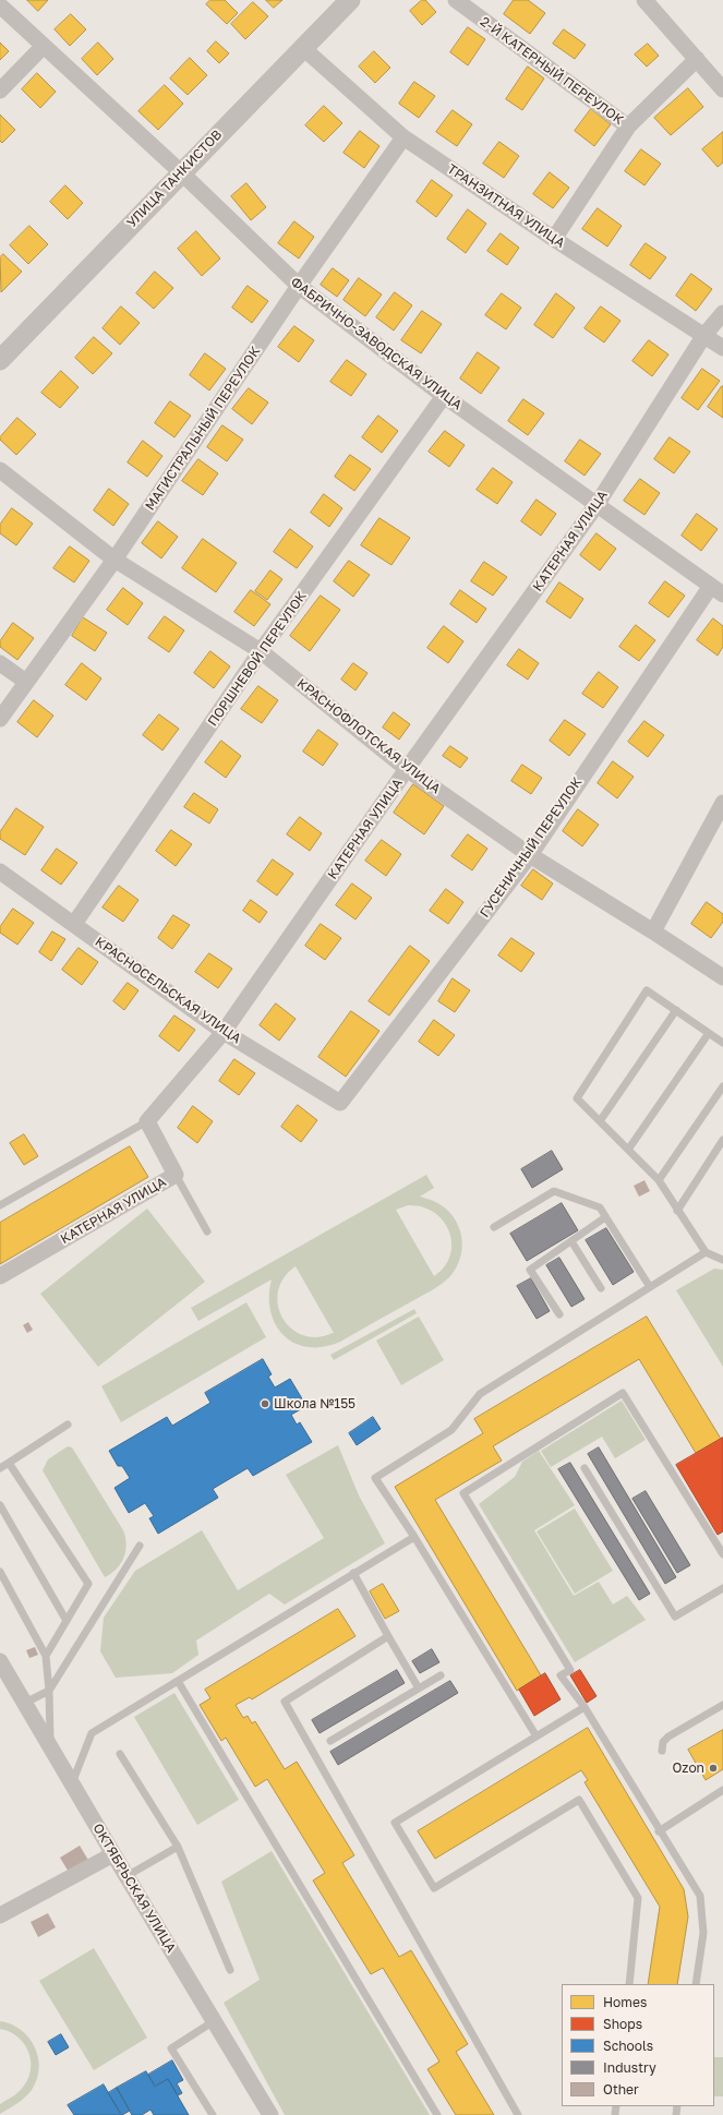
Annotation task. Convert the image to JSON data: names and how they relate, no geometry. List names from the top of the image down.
{
  "streets": {
    "street": [
      "2-Й КАТЕРНЫЙ ПЕРЕУЛОК",
      "УЛИЦА ТАНКИСТОВ",
      "ТРАНЗИТНАЯ УЛИЦА",
      "ФАБРИЧНО-ЗАВОДСКАЯ УЛИЦА",
      "МАГИСТРАЛЬНЫЙ ПЕРЕУЛОК",
      "КАТЕРНАЯ УЛИЦА",
      "ПОРШНЕВОЙ ПЕРЕУЛОК",
      "КРАСНОФЛОТСКАЯ УЛИЦА",
      "ГУСЕНИЧНЫЙ ПЕРЕУЛОК",
      "КРАСНОСЕЛЬСКАЯ УЛИЦА",
      "ОКТЯБРЬСКАЯ УЛИЦА"
    ]
  },
  "crossings": [
    ["УЛИЦА ТАНКИСТОВ", "ТРАНЗИТНАЯ УЛИЦА"],
    ["УЛИЦА ТАНКИСТОВ", "ФАБРИЧНО-ЗАВОДСКАЯ УЛИЦА"],
    ["ТРАНЗИТНАЯ УЛИЦА", "МАГИСТРАЛЬНЫЙ ПЕРЕУЛОК"],
    ["ТРАНЗИТНАЯ УЛИЦА", "КАТЕРНАЯ УЛИЦА"],
    ["ФАБРИЧНО-ЗАВОДСКАЯ УЛИЦА", "МАГИСТРАЛЬНЫЙ ПЕРЕУЛОК"],
    ["ФАБРИЧНО-ЗАВОДСКАЯ УЛИЦА", "КАТЕРНАЯ УЛИЦА"],
    ["ФАБРИЧНО-ЗАВОДСКАЯ УЛИЦА", "ПОРШНЕВОЙ ПЕРЕУЛОК"],
    ["ФАБРИЧНО-ЗАВОДСКАЯ УЛИЦА", "ГУСЕНИЧНЫЙ ПЕРЕУЛОК"],
    ["МАГИСТРАЛЬНЫЙ ПЕРЕУЛОК", "КРАСНОФЛОТСКАЯ УЛИЦА"],
    ["КАТЕРНАЯ УЛИЦА", "КРАСНОФЛОТСКАЯ УЛИЦА"],
    ["КАТЕРНАЯ УЛИЦА", "КРАСНОСЕЛЬСКАЯ УЛИЦА"],
    ["ПОРШНЕВОЙ ПЕРЕУЛОК", "КРАСНОФЛОТСКАЯ УЛИЦА"],
    ["ПОРШНЕВОЙ ПЕРЕУЛОК", "КРАСНОСЕЛЬСКАЯ УЛИЦА"],
    ["КРАСНОФЛОТСКАЯ УЛИЦА", "ГУСЕНИЧНЫЙ ПЕРЕУЛОК"],
    ["ГУСЕНИЧНЫЙ ПЕРЕУЛОК", "КРАСНОСЕЛЬСКАЯ УЛИЦА"]
  ],
  "places": ["Школа №155", "Ozon"],
  "legend": [
    "Homes",
    "Shops",
    "Schools",
    "Industry",
    "Other"
  ]
}
